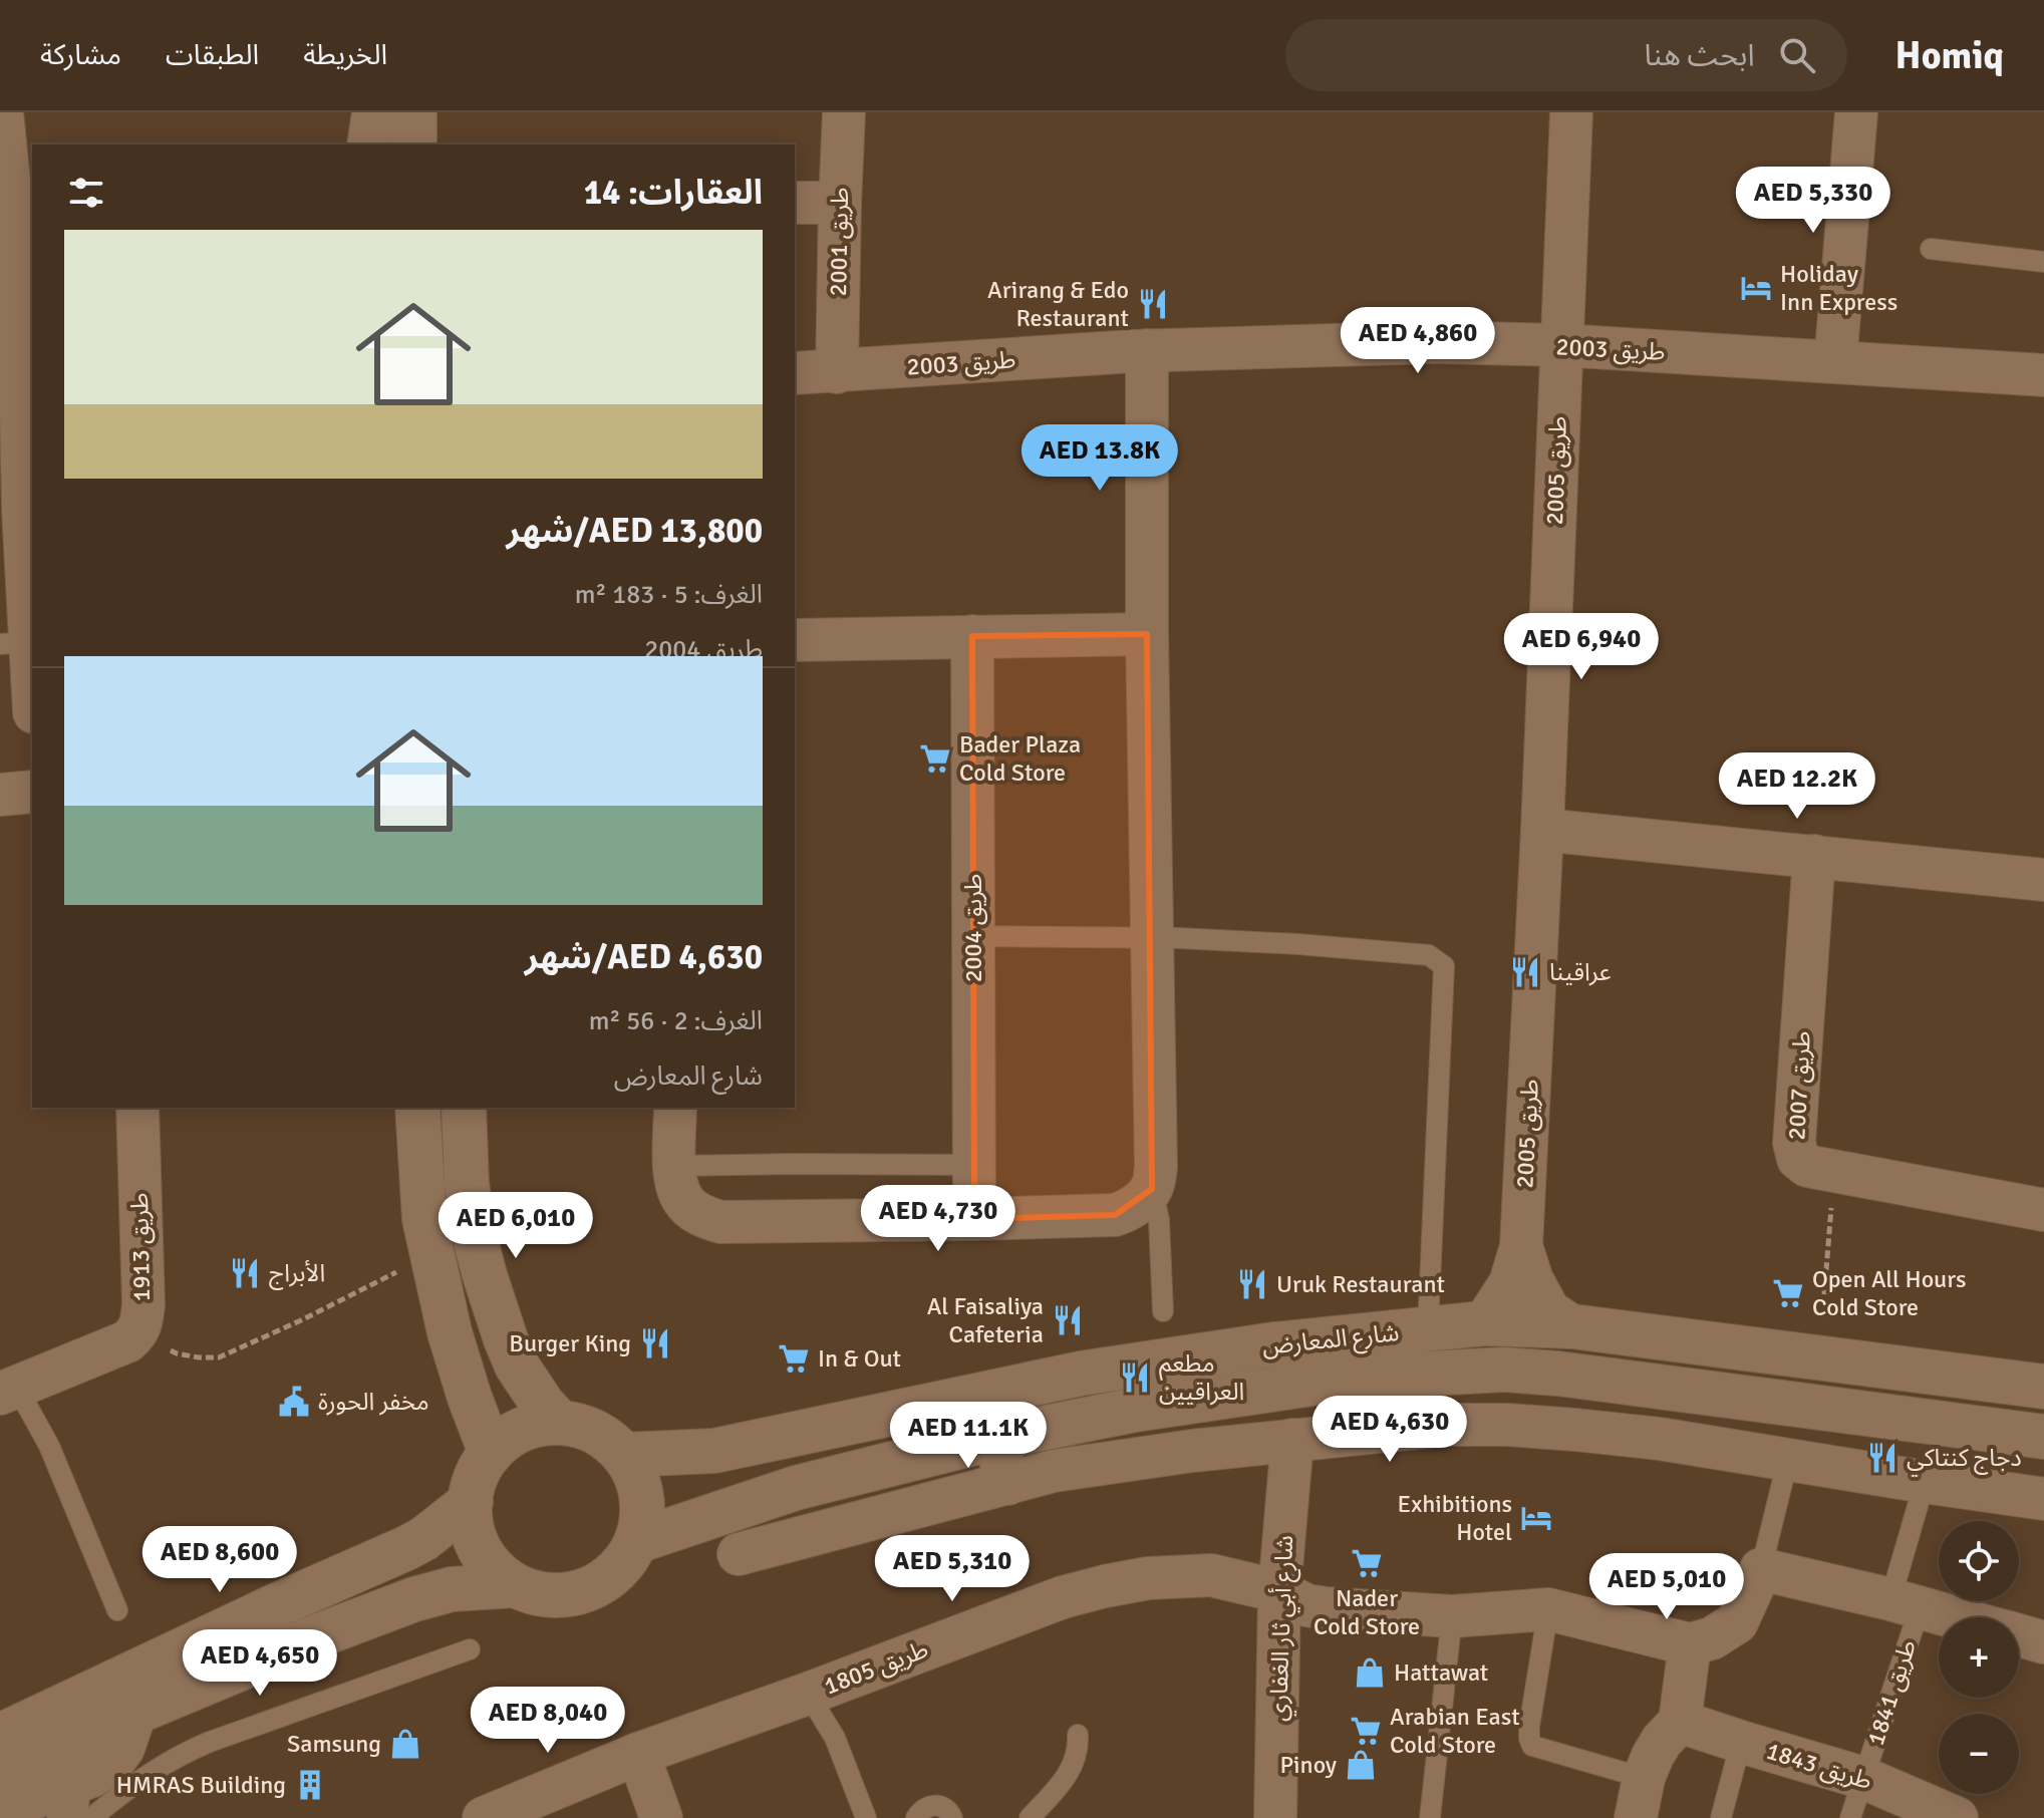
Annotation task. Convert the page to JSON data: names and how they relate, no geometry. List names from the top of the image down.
{
  "streets": {
    "main road": ["شارع المعارض"],
    "street": [
      "طريق 2001",
      "طريق 2003",
      "طريق 2005",
      "طريق 2004",
      "طريق 2007",
      "طريق 1913",
      "شارع أبي ثار الغفاري",
      "طريق 1805",
      "طريق 1841",
      "طريق 1843"
    ]
  },
  "crossings": [
    ["طريق 2001", "طريق 2003"],
    ["طريق 2003", "طريق 2005"],
    ["طريق 2005", "شارع المعارض"],
    ["شارع أبي ثار الغفاري", "طريق 1805"],
    ["طريق 1841", "طريق 1843"]
  ],
  "places": {
    "hotel": ["Holiday Inn Express", "Exhibitions Hotel"],
    "restaurant": [
      "Arirang & Edo Restaurant",
      "عراقينا",
      "الأبراج",
      "Uruk Restaurant",
      "Al Faisaliya Cafeteria",
      "Burger King",
      "مطعم العراقيين",
      "دجاج كنتاكي"
    ],
    "supermarket": [
      "Bader Plaza Cold Store",
      "Open All Hours Cold Store",
      "In & Out",
      "Nader Cold Store",
      "Arabian East Cold Store"
    ],
    "public building": ["مخفر الحورة"],
    "shop": ["Hattawat", "Samsung", "Pinoy"],
    "building": ["HMRAS Building"]
  },
  "page": {
    "header": "Homiq",
    "search": "ابحث هنا",
    "nav": ["الخريطة", "الطبقات", "مشاركة"],
    "heading": "العقارات: 14",
    "price": [
      "AED 5,330",
      "AED 4,860",
      "AED 13.8K",
      "AED 6,940",
      "AED 12.2K",
      "AED 4,730",
      "AED 6,010",
      "AED 4,630",
      "AED 11.1K",
      "AED 8,600",
      "AED 5,310",
      "AED 5,010",
      "AED 4,650",
      "AED 8,040"
    ],
    "list": [
      {
        "name": "AED 13,800/شهر",
        "note": "الغرف: 5 · 183 m² · طريق 2004"
      },
      {
        "name": "AED 4,630/شهر",
        "note": "الغرف: 2 · 56 m² · شارع المعارض"
      }
    ],
    "map_buttons": ["+", "−"]
  }
}
